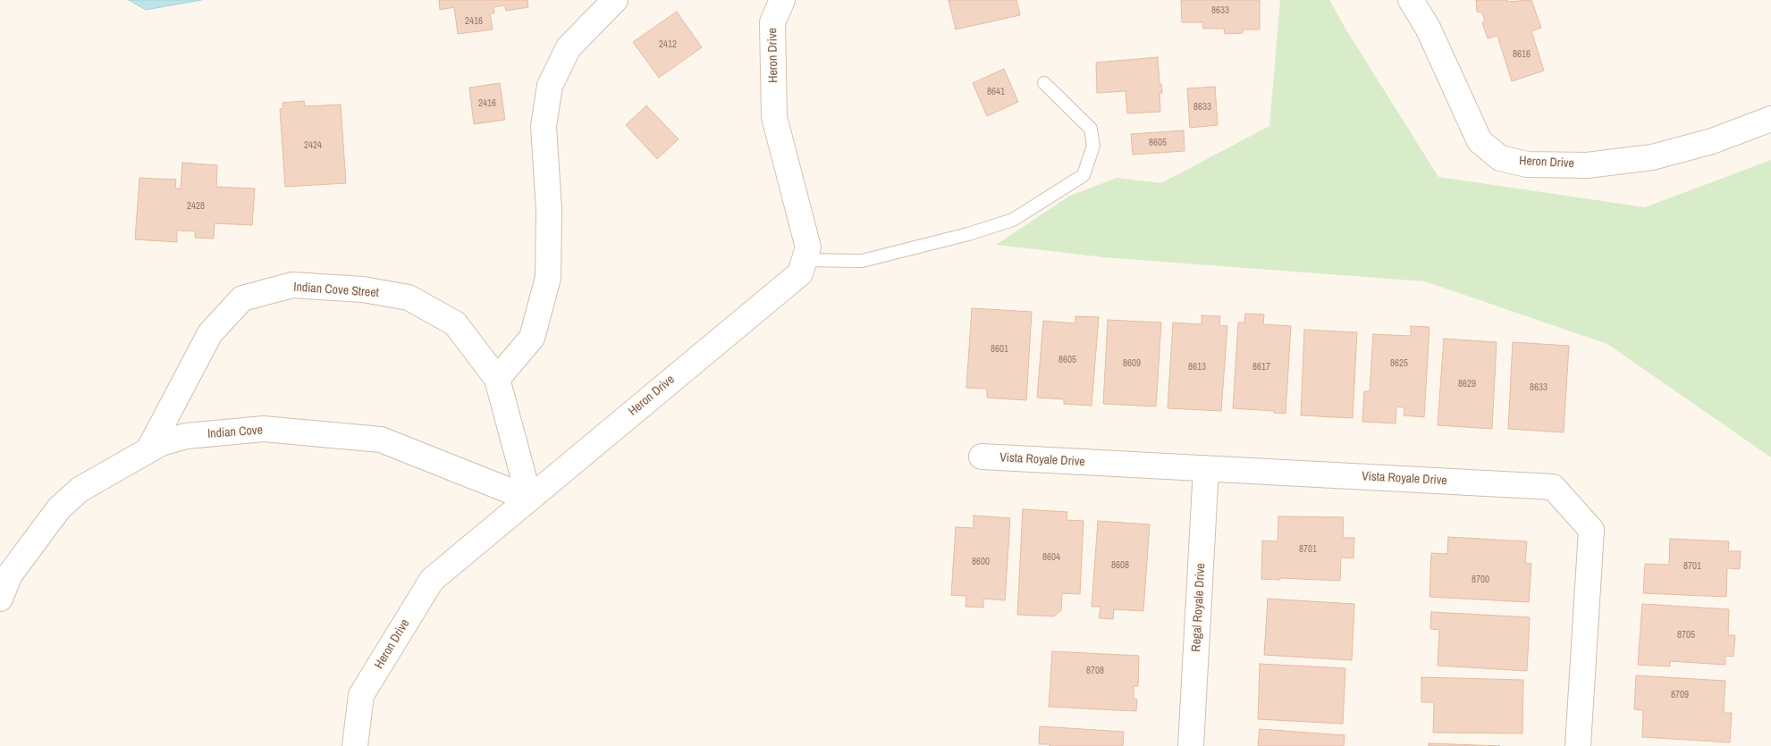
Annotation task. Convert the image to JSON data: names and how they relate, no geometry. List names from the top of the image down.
{
  "streets": {
    "street": [
      "Heron Drive",
      "Indian Cove Street",
      "Indian Cove",
      "Vista Royale Drive",
      "Regal Royale Drive"
    ]
  },
  "crossings": [
    ["Heron Drive", "Indian Cove Street"],
    ["Heron Drive", "Indian Cove"],
    ["Indian Cove Street", "Indian Cove"],
    ["Vista Royale Drive", "Regal Royale Drive"]
  ],
  "house_numbers": [
    "8633",
    "2416",
    "2412",
    "8616",
    "8641",
    "2416",
    "8633",
    "8605",
    "2424",
    "2428",
    "8601",
    "8605",
    "8609",
    "8625",
    "8613",
    "8617",
    "8629",
    "8633",
    "8701",
    "8604",
    "8600",
    "8608",
    "8701",
    "8700",
    "8705",
    "8708",
    "8709"
  ]
}
